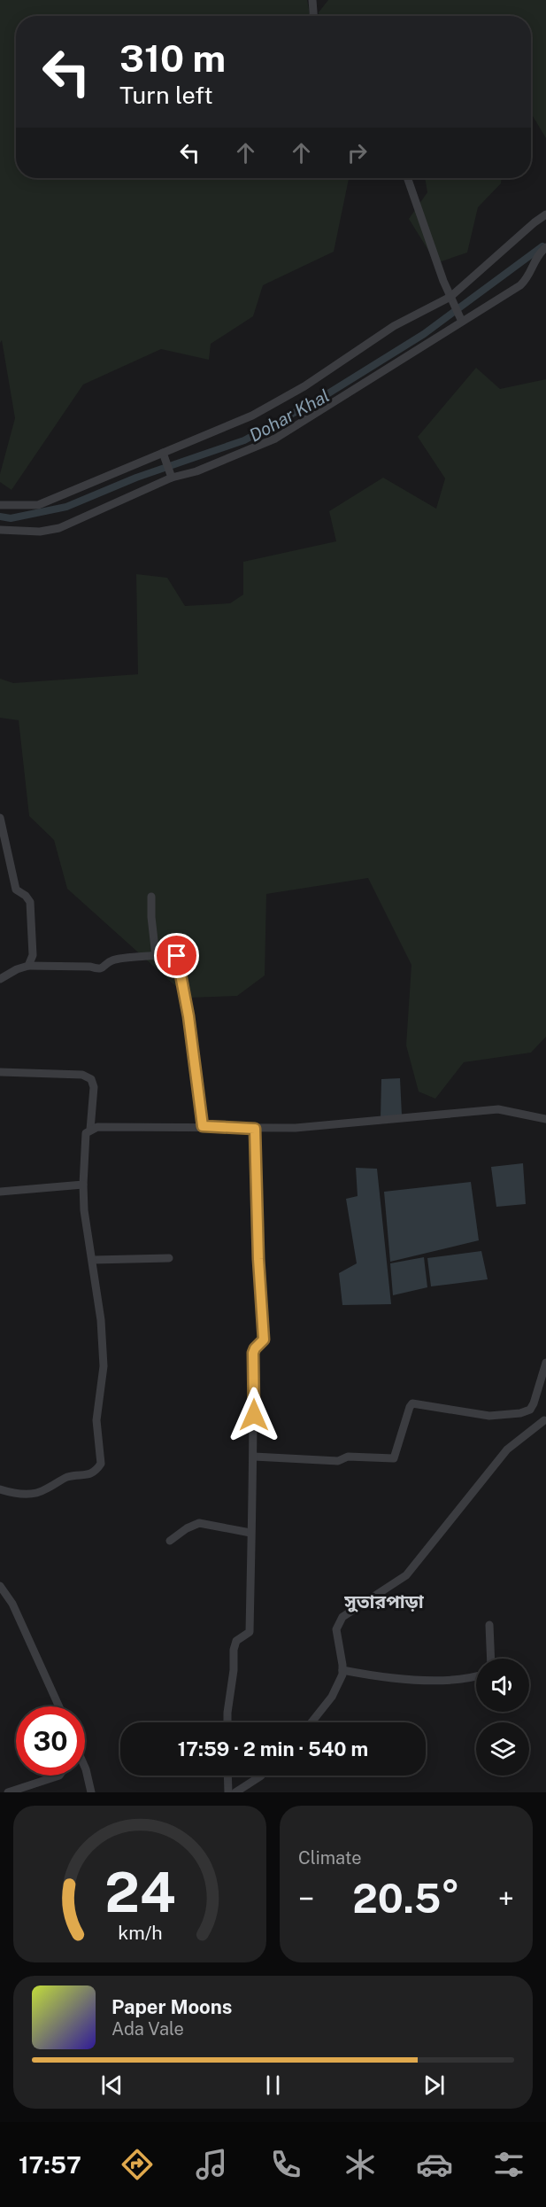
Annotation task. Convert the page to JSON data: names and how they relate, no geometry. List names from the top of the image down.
{
  "districts": ["সুতারপাড়া"],
  "water": ["Dohar Khal"],
  "page": {
    "turn": ["310 m", "Turn left"],
    "limit": "30",
    "trip": "17:59 · 2 min · 540 m",
    "tile": "Climate",
    "heat": ["−", "20.5°", "+"],
    "song": ["Paper Moons", "Ada Vale"],
    "tabs": "17:57",
    "gauge": ["24", "km/h"]
  }
}
